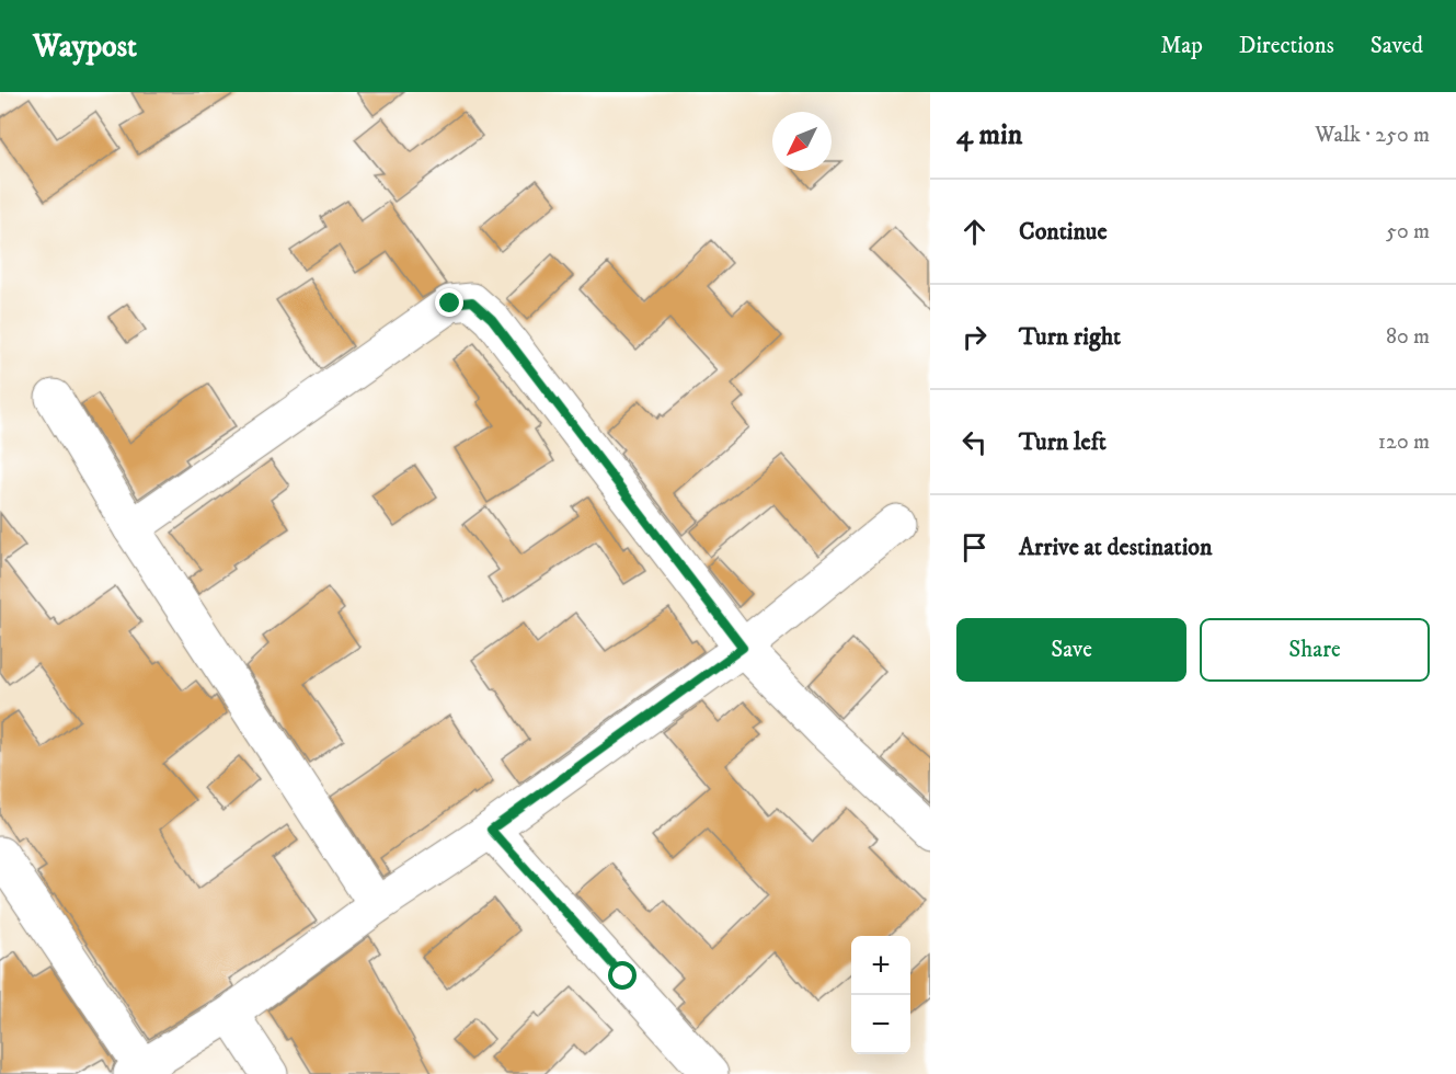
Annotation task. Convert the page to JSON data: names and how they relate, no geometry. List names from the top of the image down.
{
  "north": "bottom left",
  "page": {
    "header": "Waypost",
    "nav": ["Map", "Directions", "Saved"],
    "heading": ["4 min", "Walk · 250 m"],
    "list": [
      ["Continue", "50 m"],
      ["Turn right", "80 m"],
      ["Turn left", "120 m"],
      "Arrive at destination"
    ],
    "buttons": ["Save", "Share"],
    "map_buttons": ["+", "−"]
  }
}
